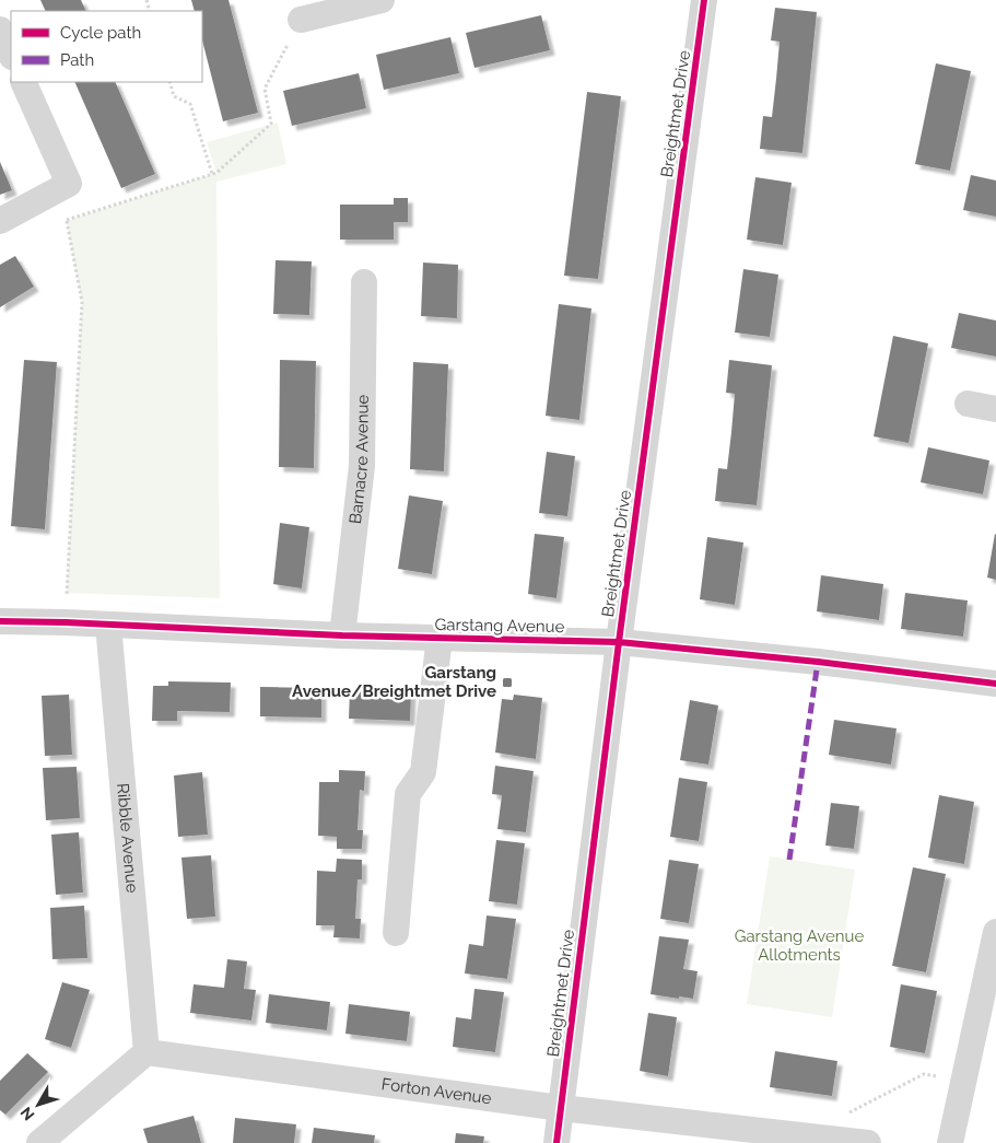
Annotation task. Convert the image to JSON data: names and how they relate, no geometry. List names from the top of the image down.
{
  "streets": {
    "street": [
      "Breightmet Drive",
      "Barnacre Avenue",
      "Garstang Avenue",
      "Ribble Avenue",
      "Forton Avenue"
    ]
  },
  "crossings": [
    ["Breightmet Drive", "Garstang Avenue"],
    ["Breightmet Drive", "Forton Avenue"],
    ["Barnacre Avenue", "Garstang Avenue"],
    ["Garstang Avenue", "Ribble Avenue"],
    ["Ribble Avenue", "Forton Avenue"]
  ],
  "parks": ["Garstang Avenue Allotments"],
  "places": {
    "transit": ["Garstang Avenue/Breightmet Drive"]
  },
  "legend": ["Cycle path", "Path"],
  "north": "bottom left"
}
